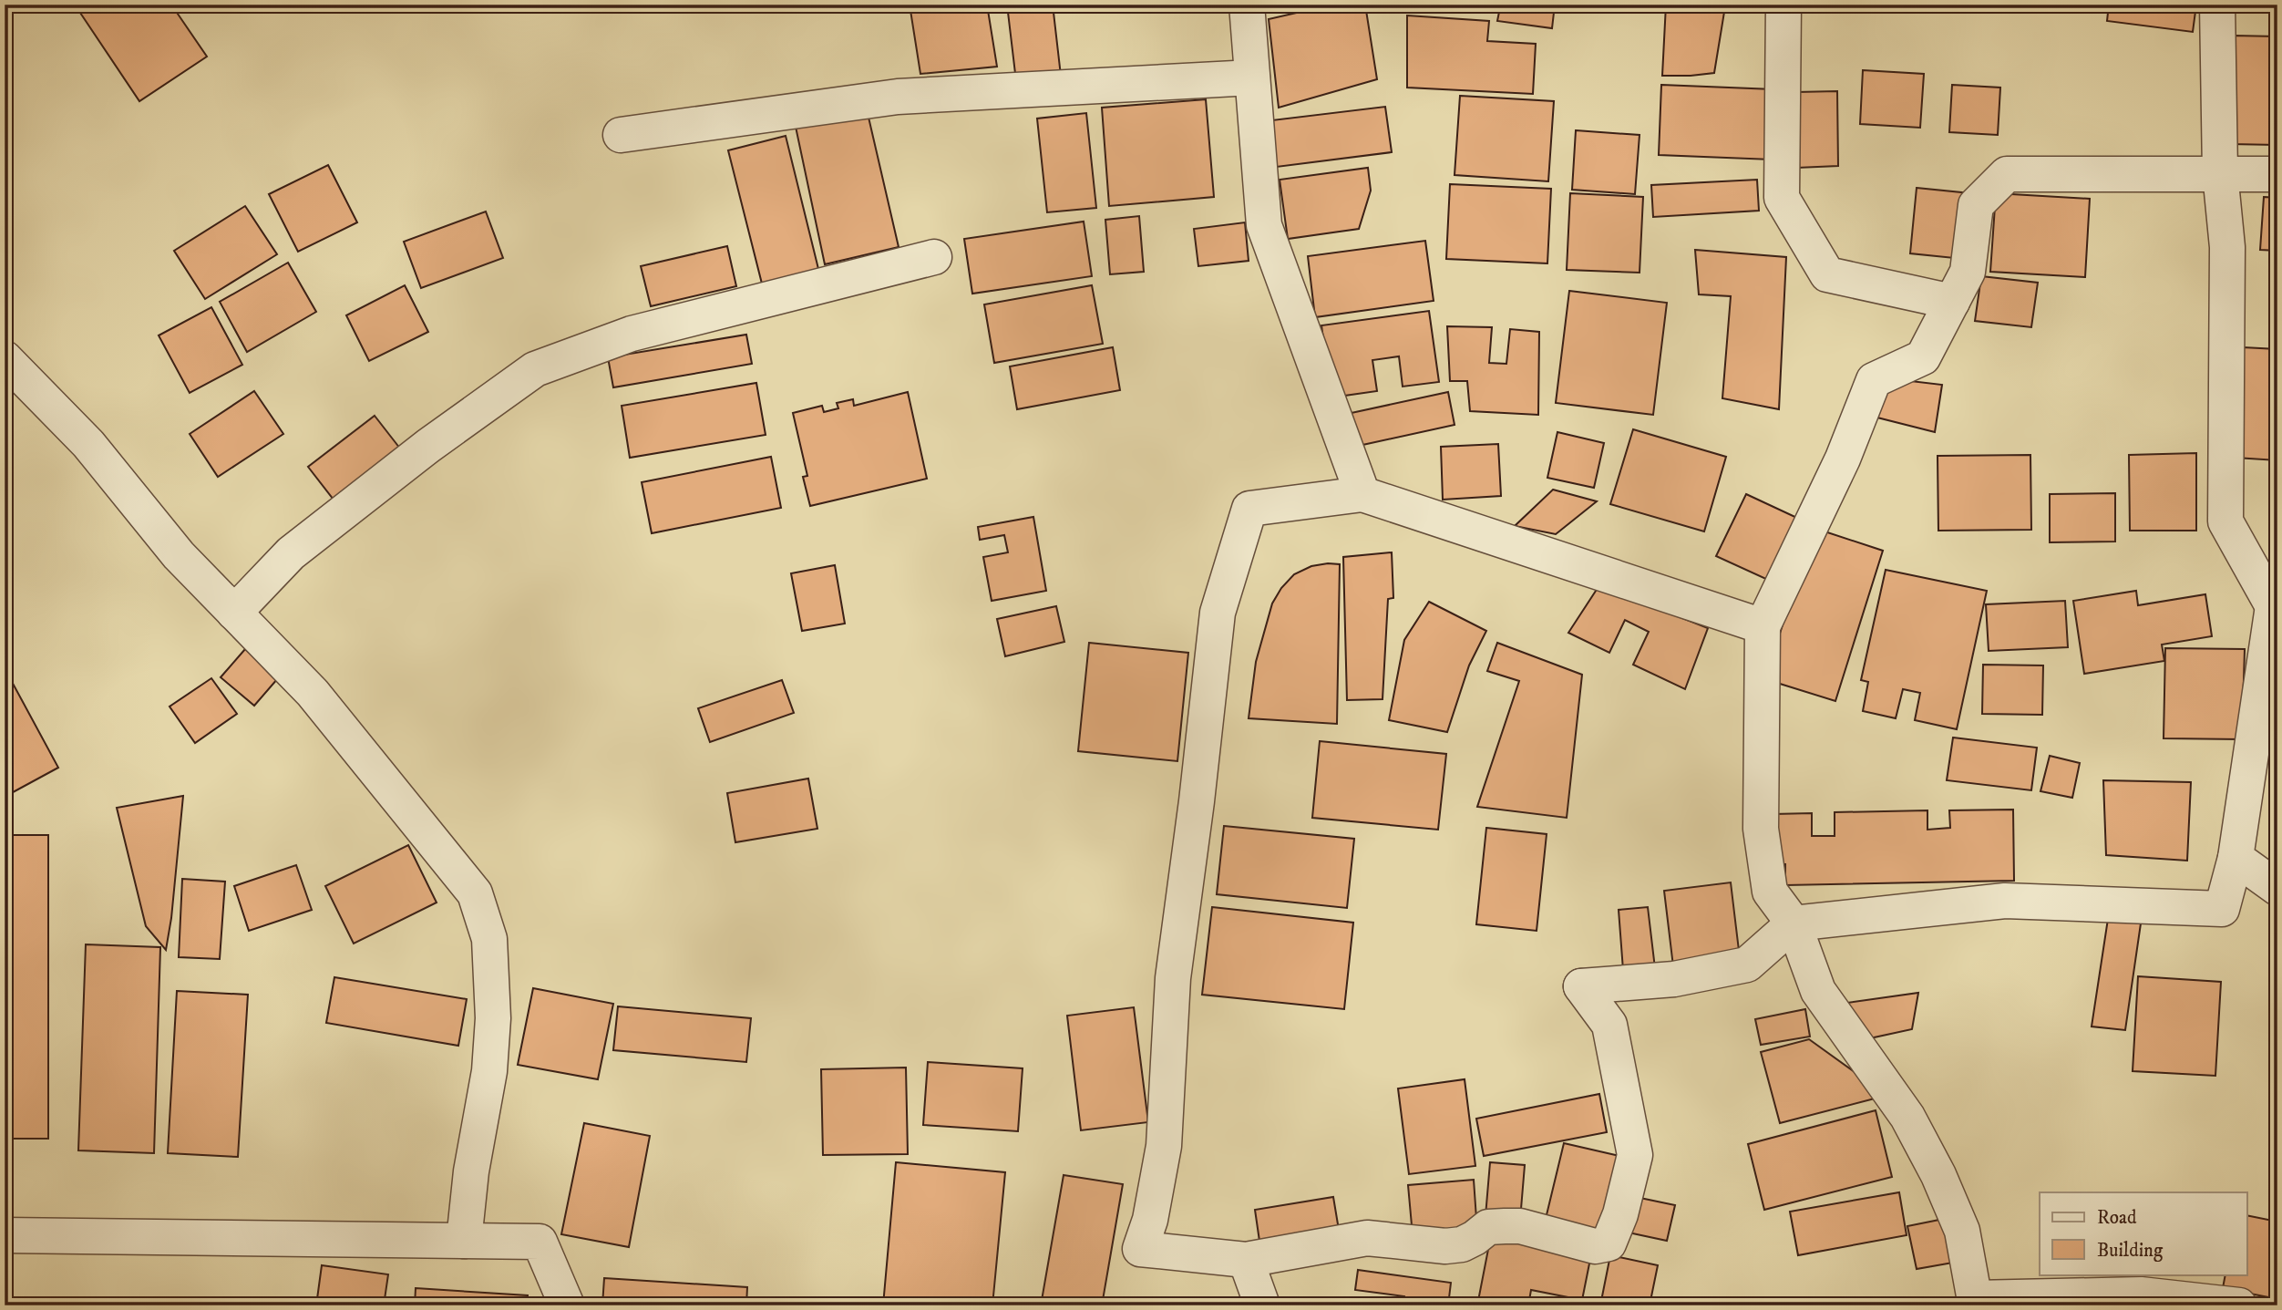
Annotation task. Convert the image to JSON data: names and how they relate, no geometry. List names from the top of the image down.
{
  "legend": ["Road", "Building"]
}
